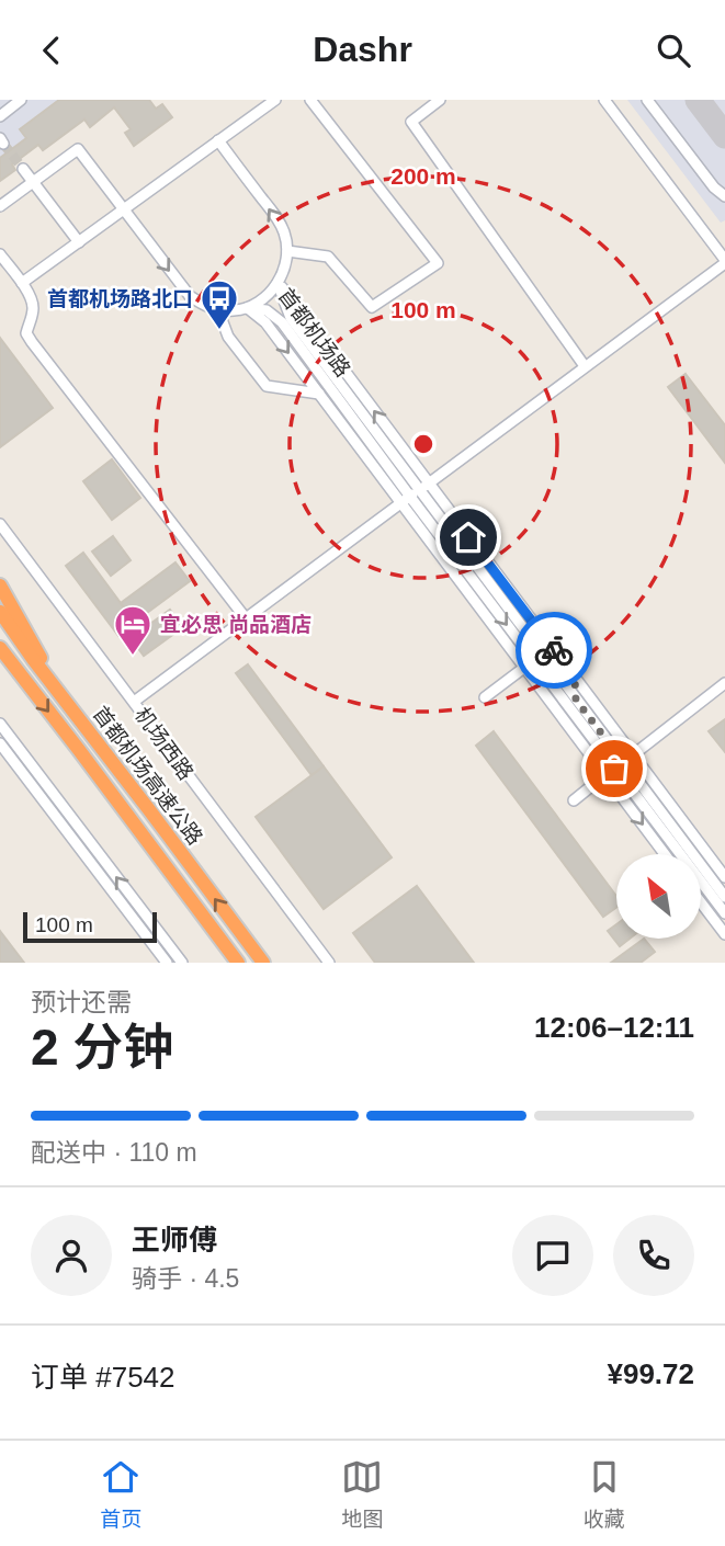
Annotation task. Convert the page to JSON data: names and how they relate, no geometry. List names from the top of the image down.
{
  "streets": {
    "highway": ["首都机场高速公路"],
    "street": ["首都机场路", "机场西路"]
  },
  "places": {
    "bus stop": ["首都机场路北口"],
    "hotel": ["宜必思 尚品酒店"]
  },
  "scale_bar": "100 m",
  "north": "top left",
  "page": {
    "header": "Dashr",
    "scale": "100 m",
    "heading": ["2 分钟", "预计还需", "12:06–12:11"],
    "panel": [
      "王师傅",
      "骑手 · 4.5",
      "订单 #7542",
      "¥99.72"
    ],
    "bar": "配送中 · 110 m",
    "tabs": ["首页", "地图", "收藏"]
  },
  "rings": ["200 m", "100 m"]
}
